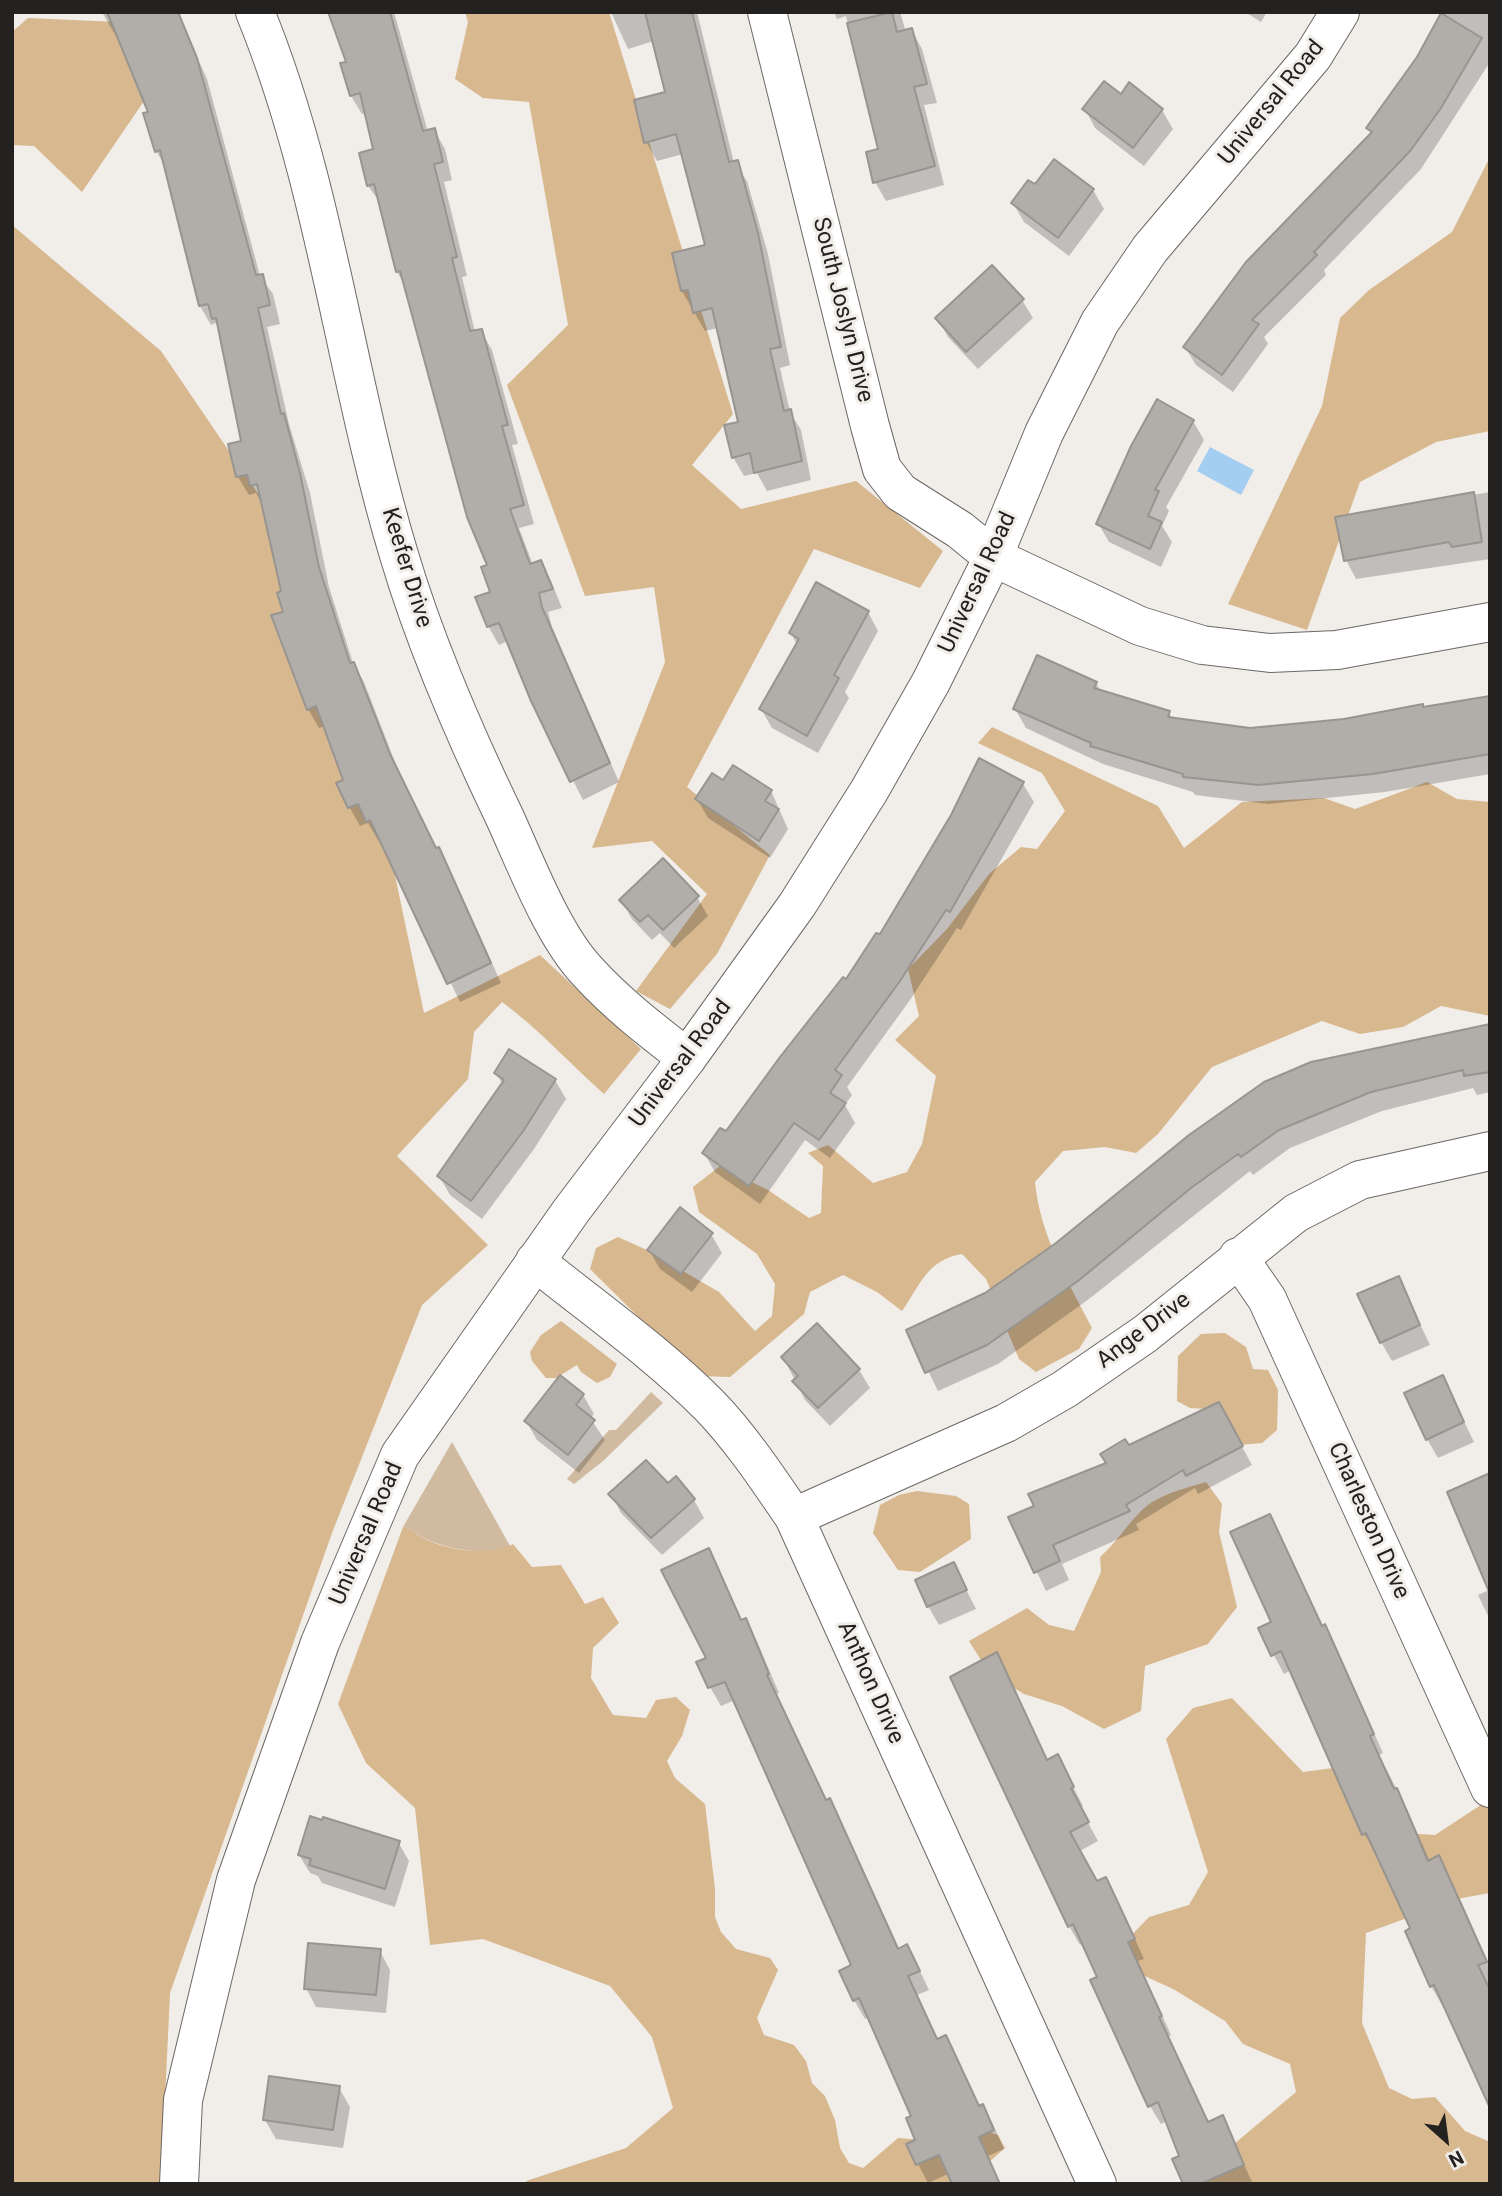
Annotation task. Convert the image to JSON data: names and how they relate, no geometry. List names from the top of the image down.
{
  "streets": {
    "street": [
      "Universal Road",
      "South Joslyn Drive",
      "Keefer Drive",
      "Ange Drive",
      "Charleston Drive",
      "Anthon Drive"
    ]
  },
  "crossings": [
    ["Universal Road", "South Joslyn Drive"],
    ["Universal Road", "Keefer Drive"],
    ["Universal Road", "Anthon Drive"],
    ["Ange Drive", "Charleston Drive"],
    ["Ange Drive", "Anthon Drive"]
  ],
  "north": "bottom right"
}
